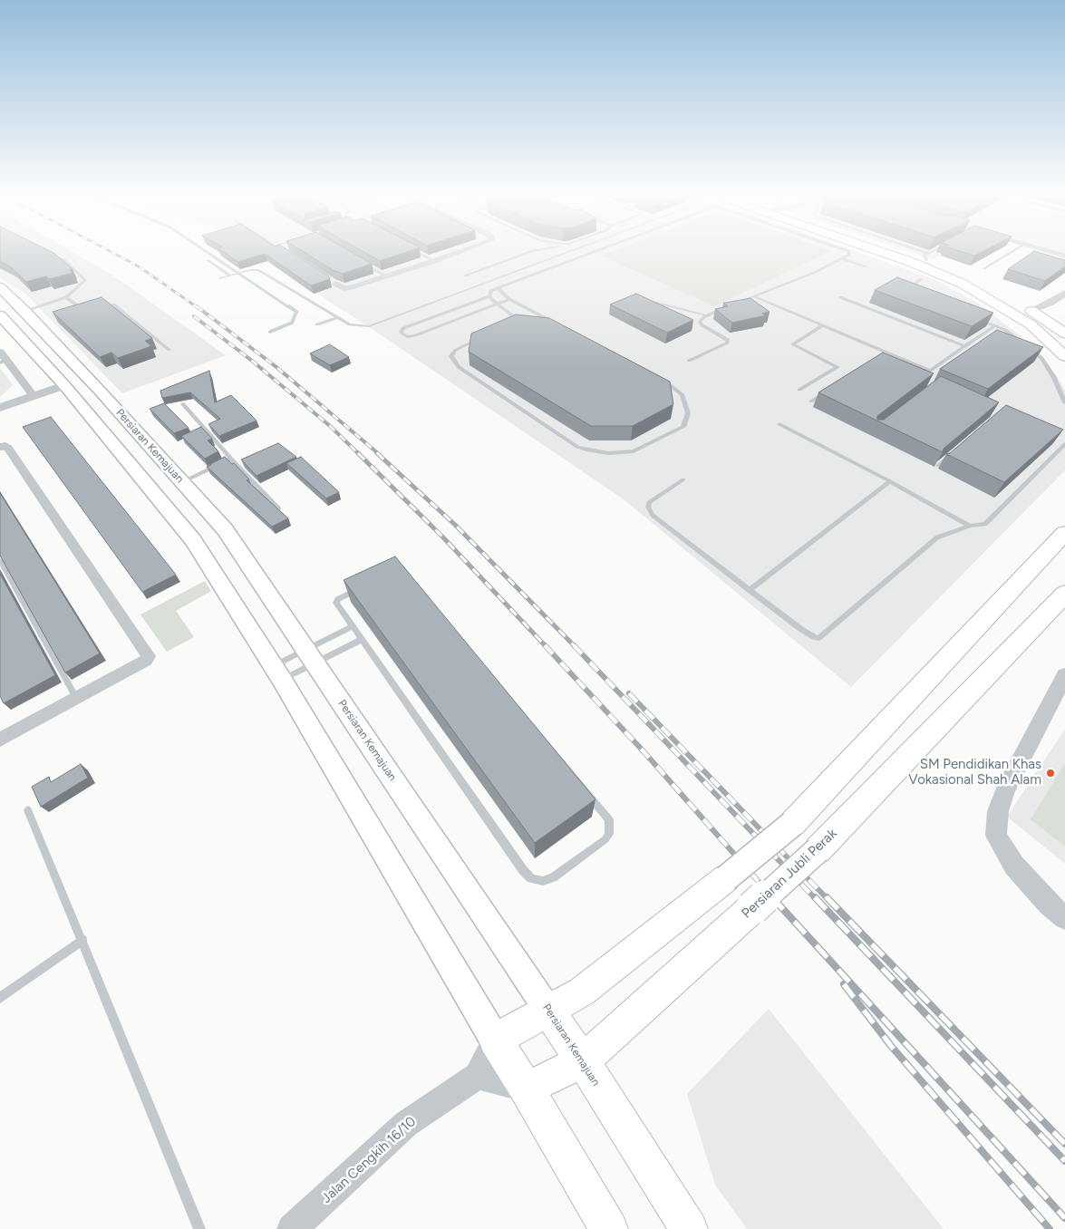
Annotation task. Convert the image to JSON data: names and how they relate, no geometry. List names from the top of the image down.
{
  "streets": {
    "main road": ["Persiaran Kemajuan", "Persiaran Jubli Perak"],
    "street": ["Jalan Cengkih 16/10"]
  },
  "crossings": [
    ["Persiaran Kemajuan", "Persiaran Jubli Perak"]
  ],
  "places": ["SM Pendidikan Khas Vokasional Shah Alam"]
}
